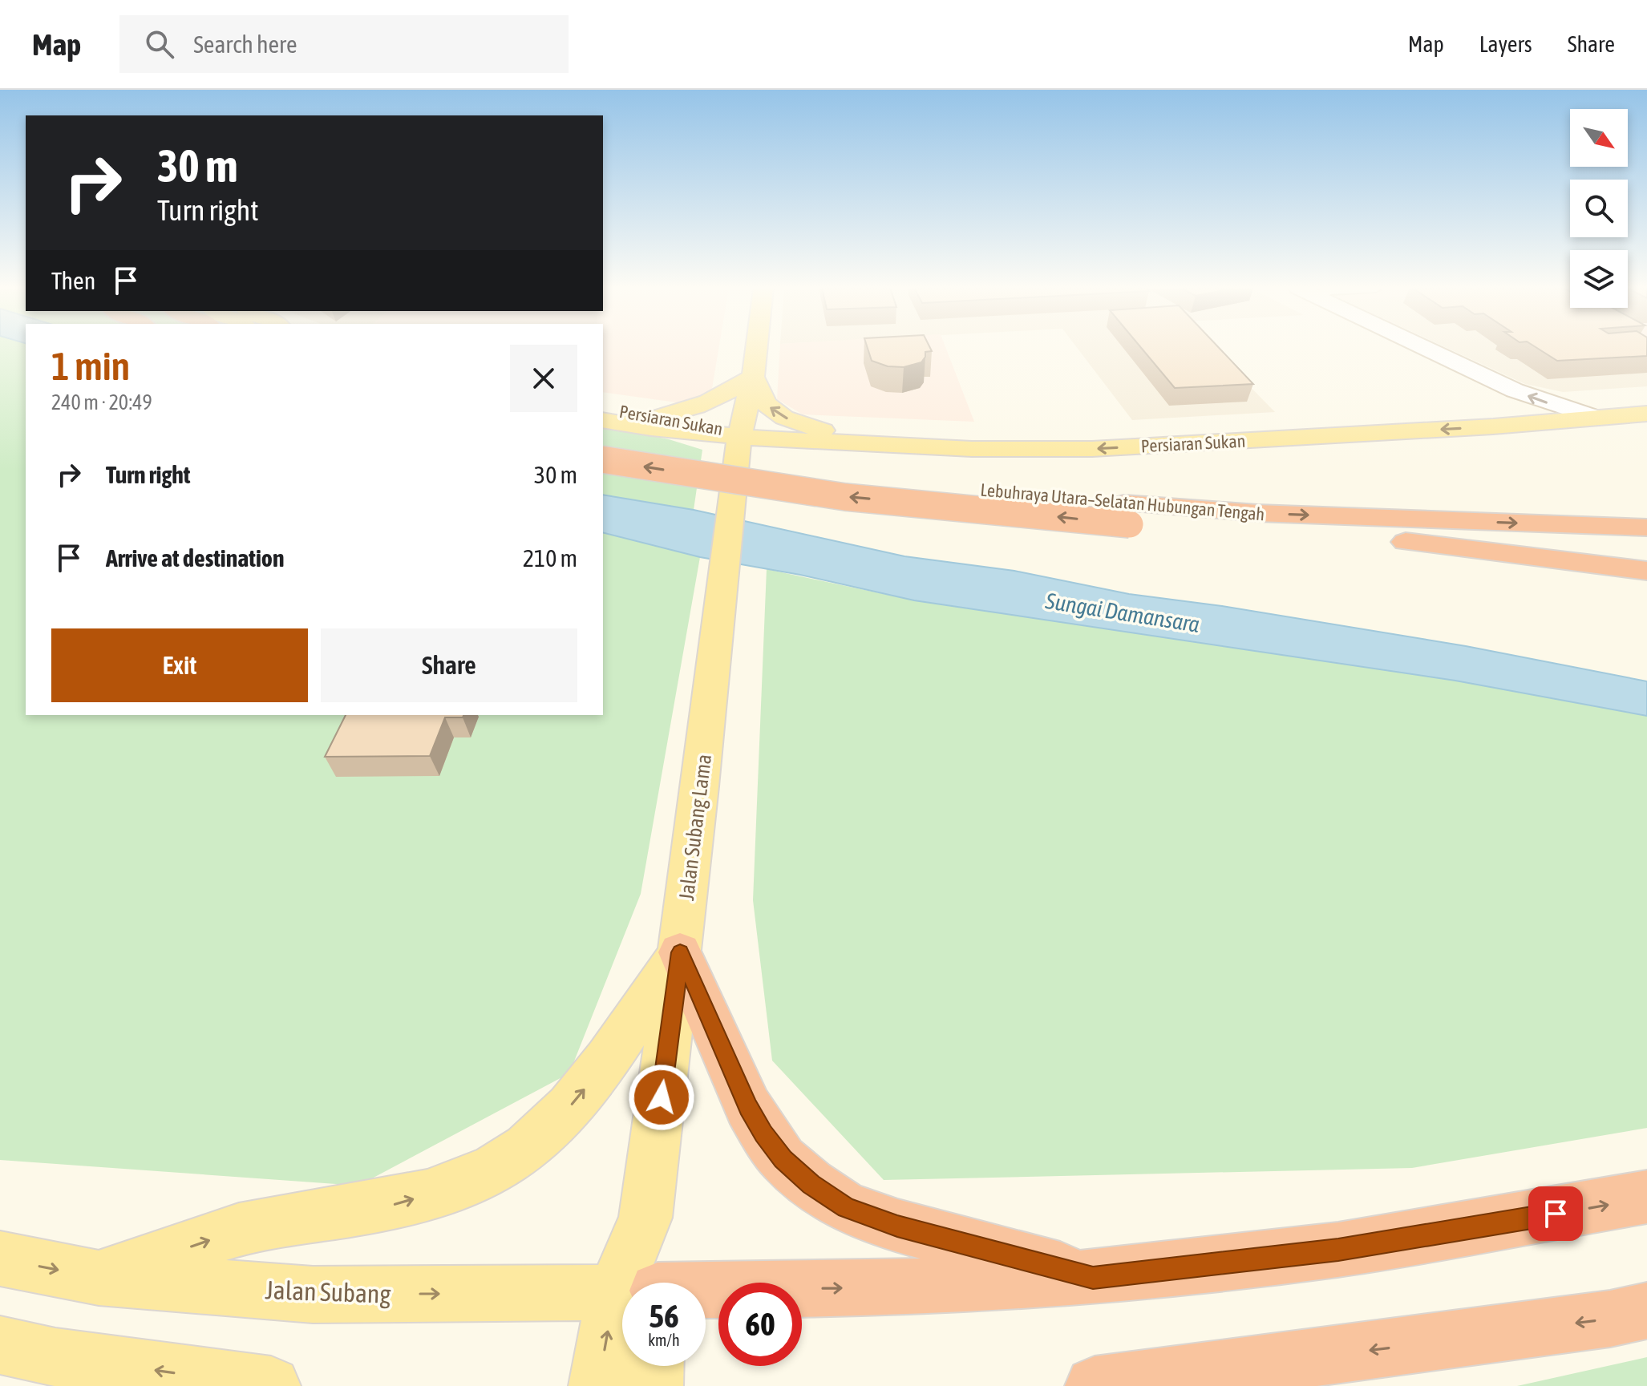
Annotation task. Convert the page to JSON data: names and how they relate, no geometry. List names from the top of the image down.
{
  "streets": {
    "highway": ["Lebuhraya Utara–Selatan Hubungan Tengah"],
    "main road": ["Persiaran Sukan", "Jalan Subang Lama", "Jalan Subang"]
  },
  "crossings": [
    ["Persiaran Sukan", "Jalan Subang Lama"]
  ],
  "one_way": ["Persiaran Sukan"],
  "water": ["Sungai Damansara"],
  "north": "bottom right",
  "page": {
    "header": "Map",
    "search": "Search here",
    "nav": ["Map", "Layers", "Share"],
    "turn": ["30 m", "Turn right"],
    "then": "Then",
    "heading": ["1 min", "240 m · 20:49"],
    "list": [
      {
        "name": "Turn right",
        "value": "30 m"
      },
      {
        "name": "Arrive at destination",
        "value": "210 m"
      }
    ],
    "buttons": ["Exit", "Share"],
    "speed": "56 km/h",
    "limit": "60"
  }
}
